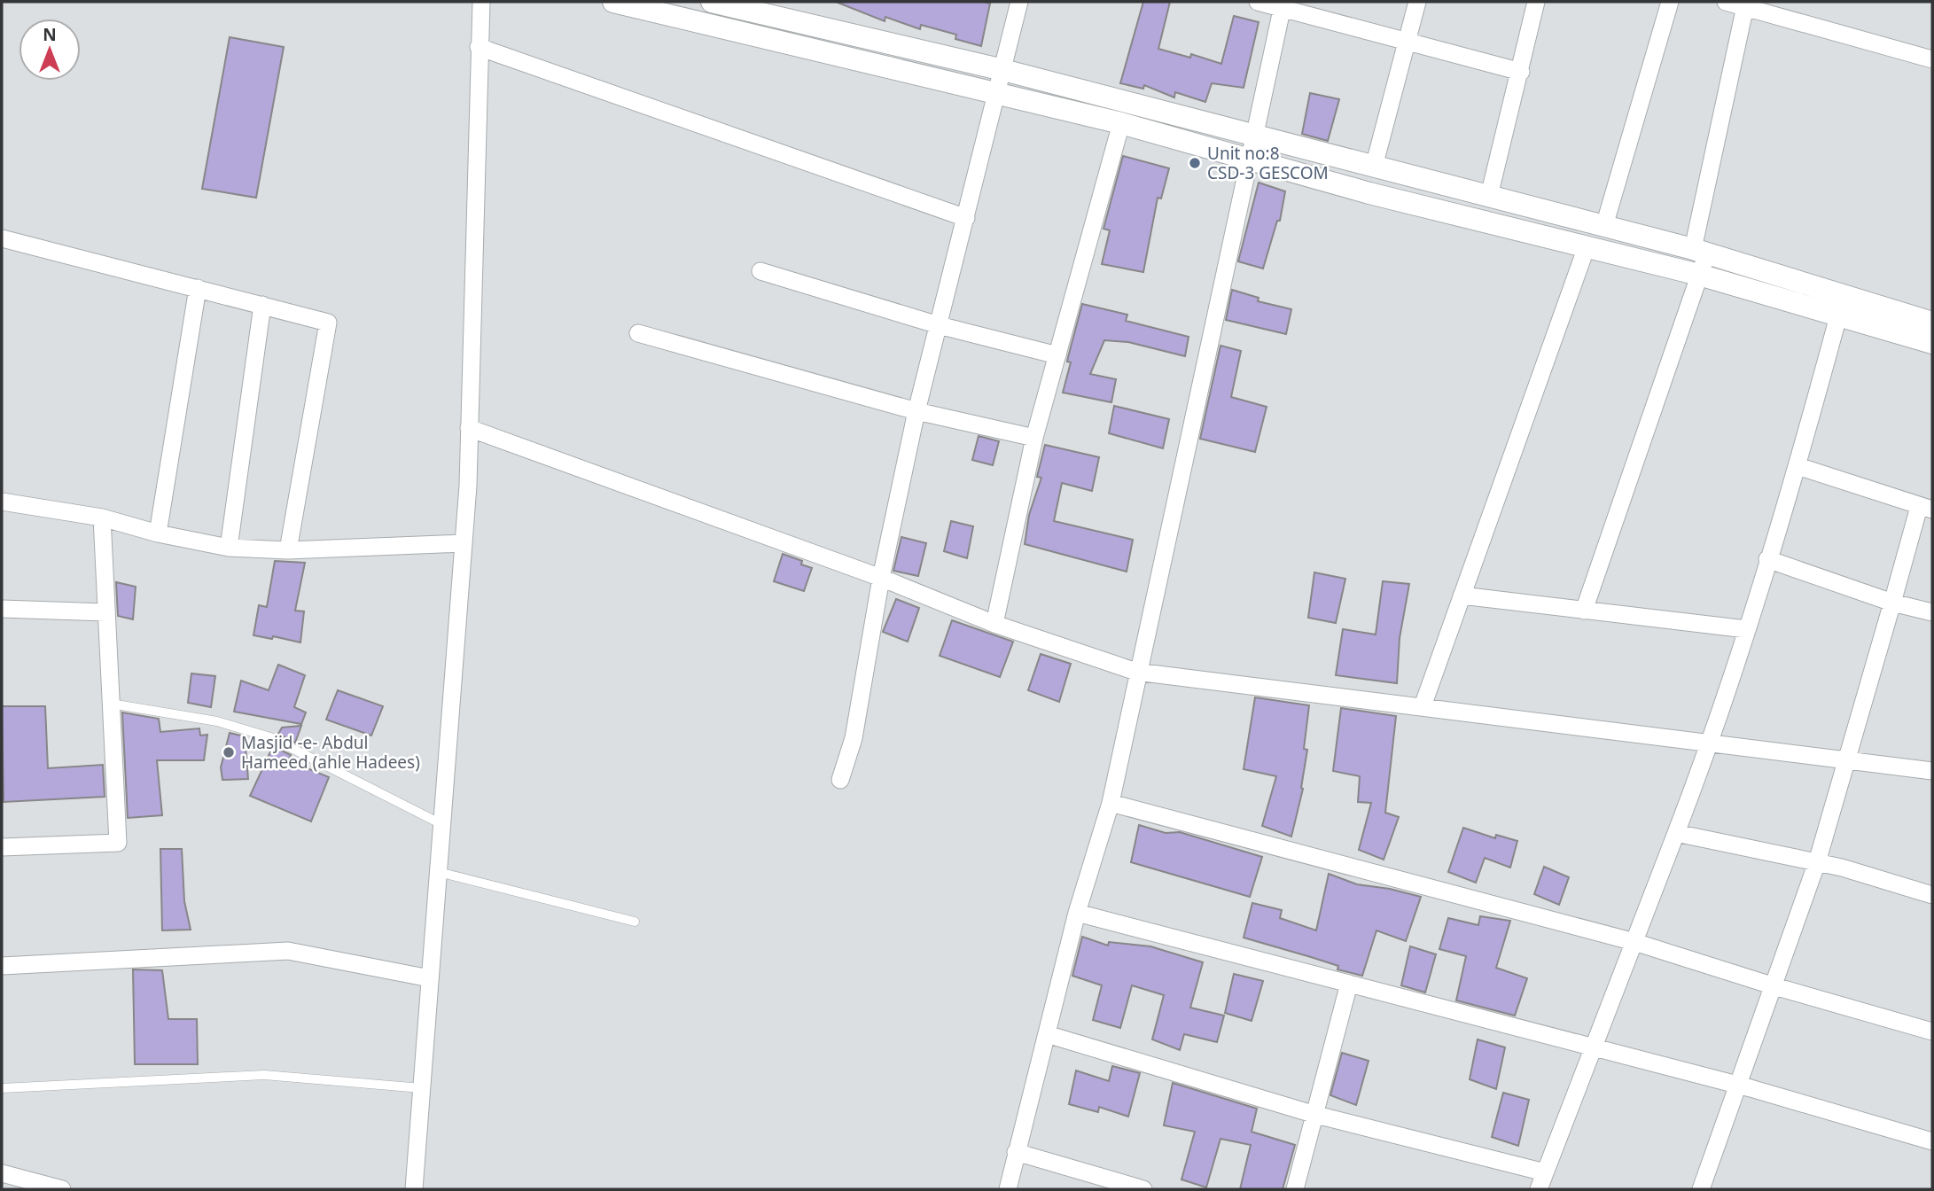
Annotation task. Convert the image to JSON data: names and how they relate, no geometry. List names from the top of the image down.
{
  "places": ["Unit no:8 CSD-3 GESCOM", "Masjid -e- Abdul Hameed (ahle Hadees)"],
  "north": "top"
}
